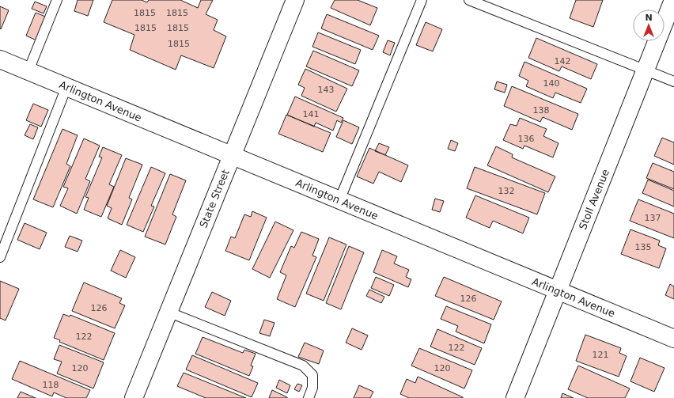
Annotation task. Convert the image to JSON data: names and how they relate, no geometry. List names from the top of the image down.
{
  "streets": {
    "street": ["Arlington Avenue", "State Street", "Stoll Avenue"]
  },
  "crossings": [
    ["Arlington Avenue", "State Street"],
    ["Arlington Avenue", "Stoll Avenue"]
  ],
  "house_numbers": [
    "1815",
    "1815",
    "1815",
    "1815",
    "1815",
    "142",
    "140",
    "143",
    "138",
    "141",
    "136",
    "132",
    "137",
    "135",
    "126",
    "126",
    "122",
    "122",
    "121",
    "120",
    "120",
    "118"
  ],
  "north": "top"
}
